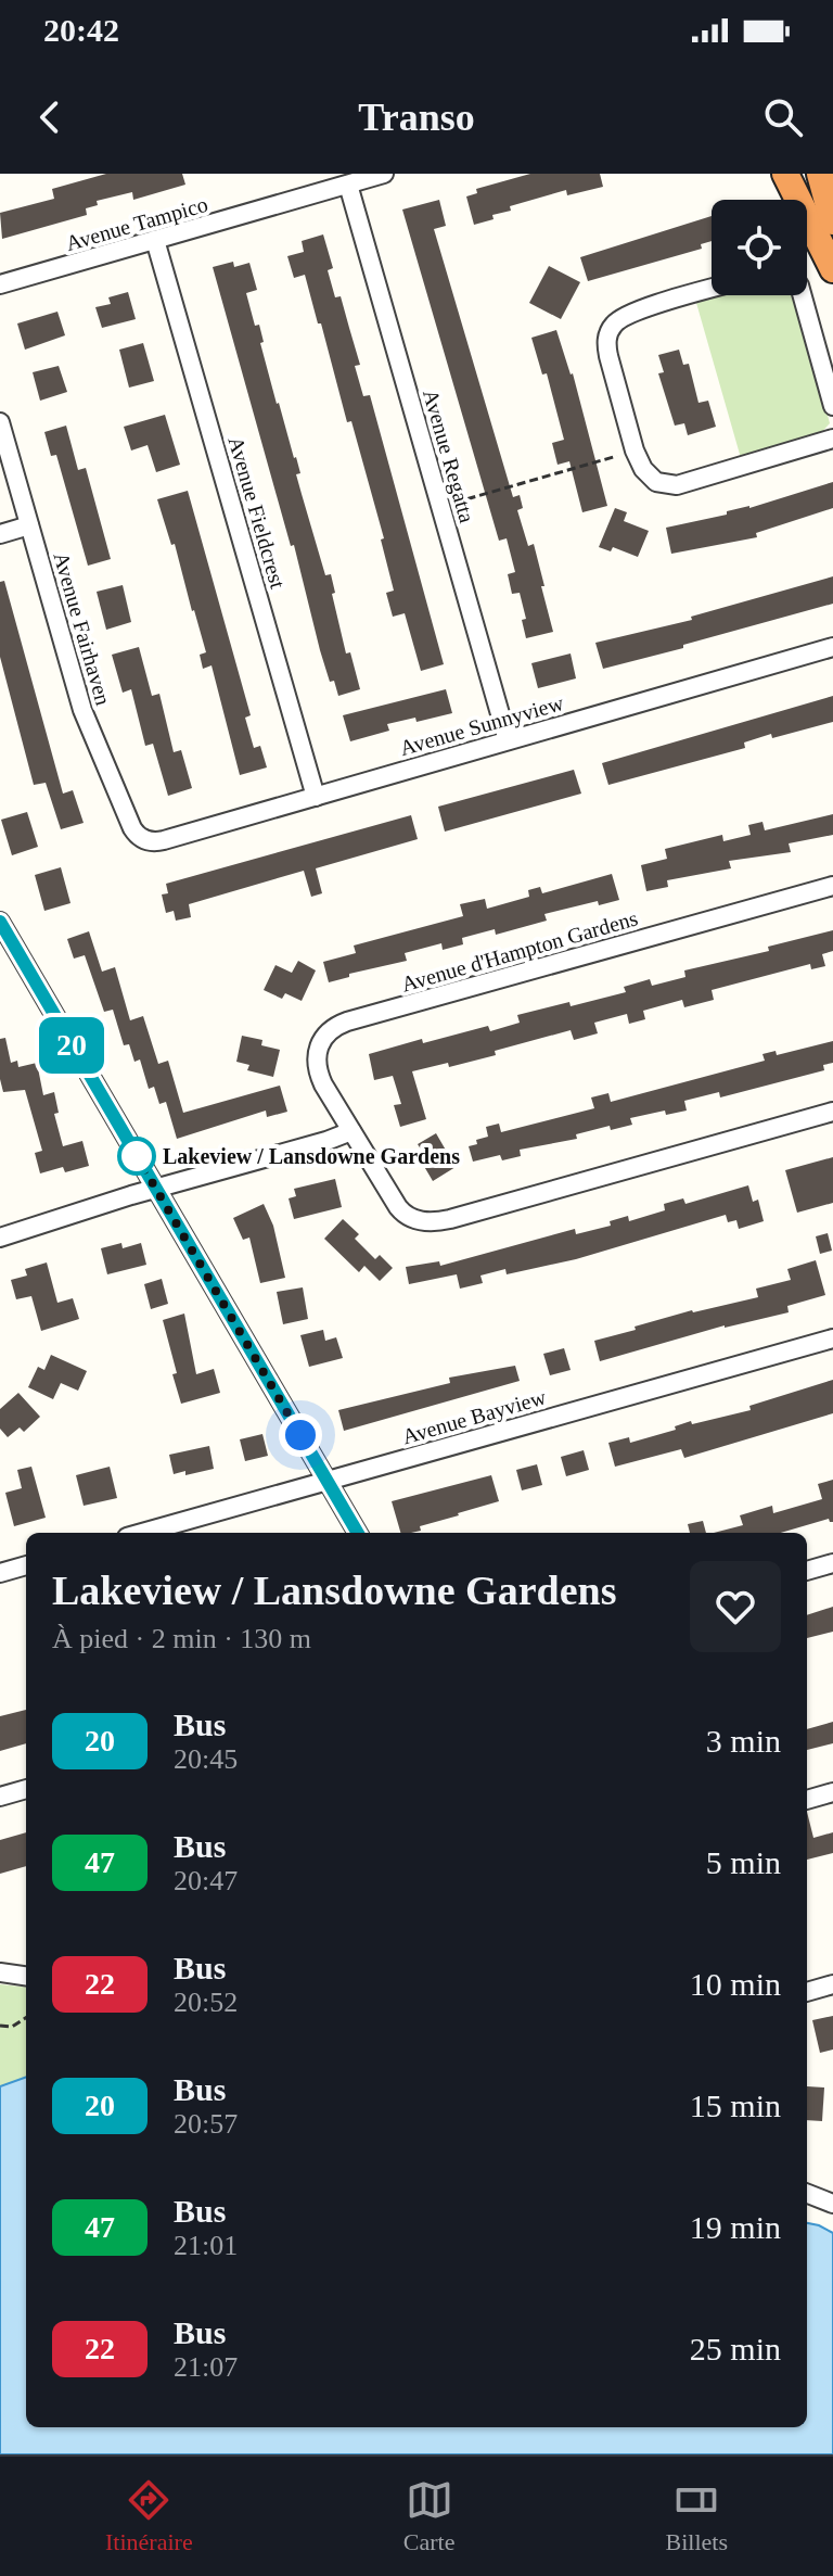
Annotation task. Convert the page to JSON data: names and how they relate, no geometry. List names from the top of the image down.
{
  "streets": {
    "street": [
      "Avenue Tampico",
      "Avenue Regatta",
      "Avenue Fieldcrest",
      "Avenue Fairhaven",
      "Avenue Sunnyview",
      "Avenue d'Hampton Gardens",
      "Avenue Bayview"
    ]
  },
  "crossings": [
    ["Avenue Tampico", "Avenue Regatta"],
    ["Avenue Tampico", "Avenue Fieldcrest"],
    ["Avenue Regatta", "Avenue Sunnyview"],
    ["Avenue Fieldcrest", "Avenue Sunnyview"],
    ["Avenue Fairhaven", "Avenue Sunnyview"]
  ],
  "places": ["Lakeview / Lansdowne Gardens"],
  "lines": ["bus line 20"],
  "page": {
    "status": "20:42",
    "header": "Transo",
    "on_map": "20",
    "heading": ["Lakeview / Lansdowne Gardens", "À pied · 2 min · 130 m"],
    "list": [
      {
        "mark": "20",
        "name": "Bus",
        "note": "20:45",
        "value": "3 min"
      },
      {
        "mark": "47",
        "name": "Bus",
        "note": "20:47",
        "value": "5 min"
      },
      {
        "mark": "22",
        "name": "Bus",
        "note": "20:52",
        "value": "10 min"
      },
      {
        "mark": "20",
        "name": "Bus",
        "note": "20:57",
        "value": "15 min"
      },
      {
        "mark": "47",
        "name": "Bus",
        "note": "21:01",
        "value": "19 min"
      },
      {
        "mark": "22",
        "name": "Bus",
        "note": "21:07",
        "value": "25 min"
      }
    ],
    "tabs": ["Itinéraire", "Carte", "Billets"]
  }
}
